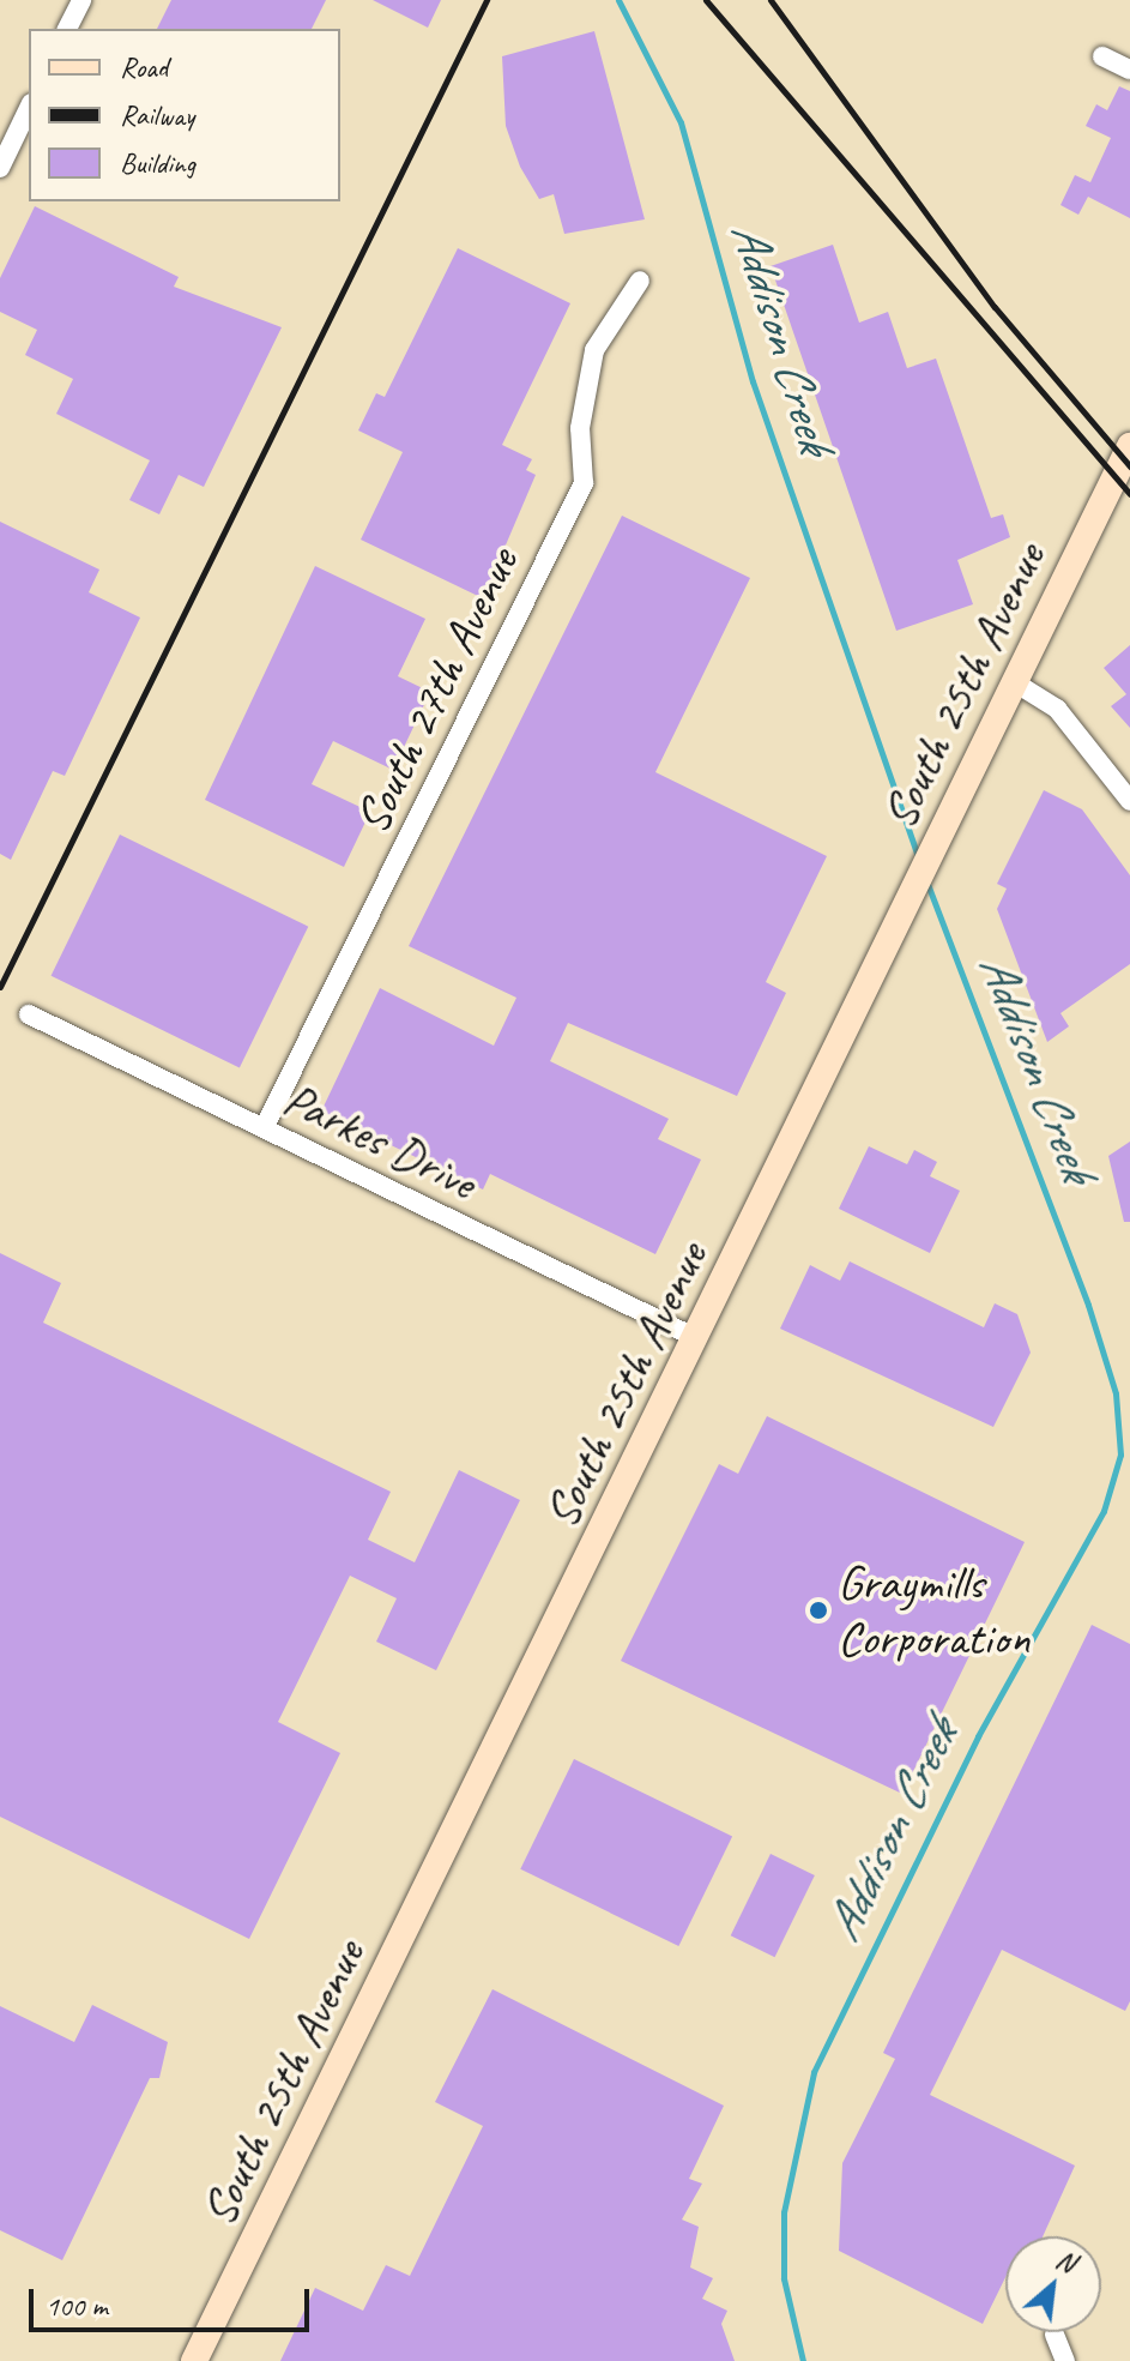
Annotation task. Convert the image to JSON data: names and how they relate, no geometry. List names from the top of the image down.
{
  "streets": {
    "main road": ["South 25th Avenue"],
    "street": ["South 27th Avenue", "Parkes Drive"]
  },
  "crossings": [
    ["South 25th Avenue", "Parkes Drive"],
    ["South 27th Avenue", "Parkes Drive"]
  ],
  "water": ["Addison Creek"],
  "places": ["Graymills Corporation"],
  "legend": ["Road", "Railway", "Building"],
  "scale_bar": "100 m",
  "north": "top right"
}
